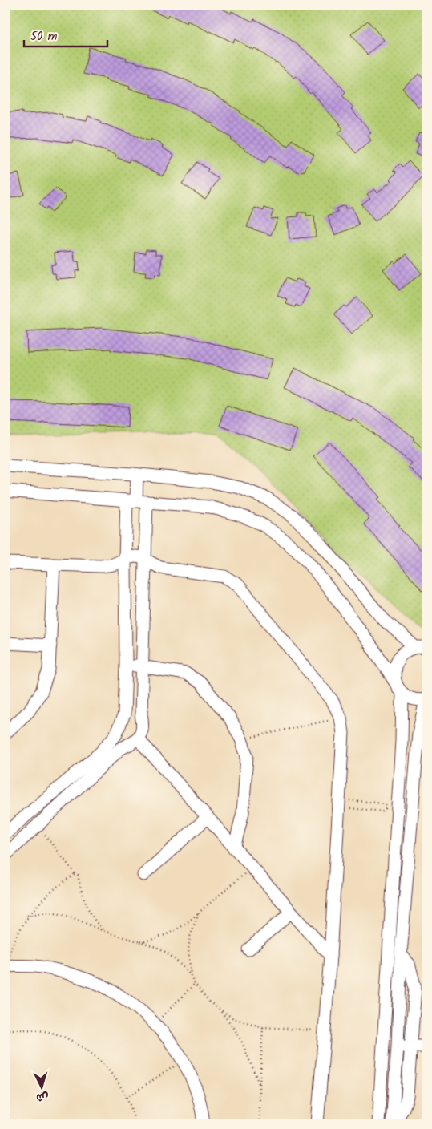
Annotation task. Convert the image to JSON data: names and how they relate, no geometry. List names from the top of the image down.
{
  "scale_bar": "50 m",
  "north": "bottom"
}
